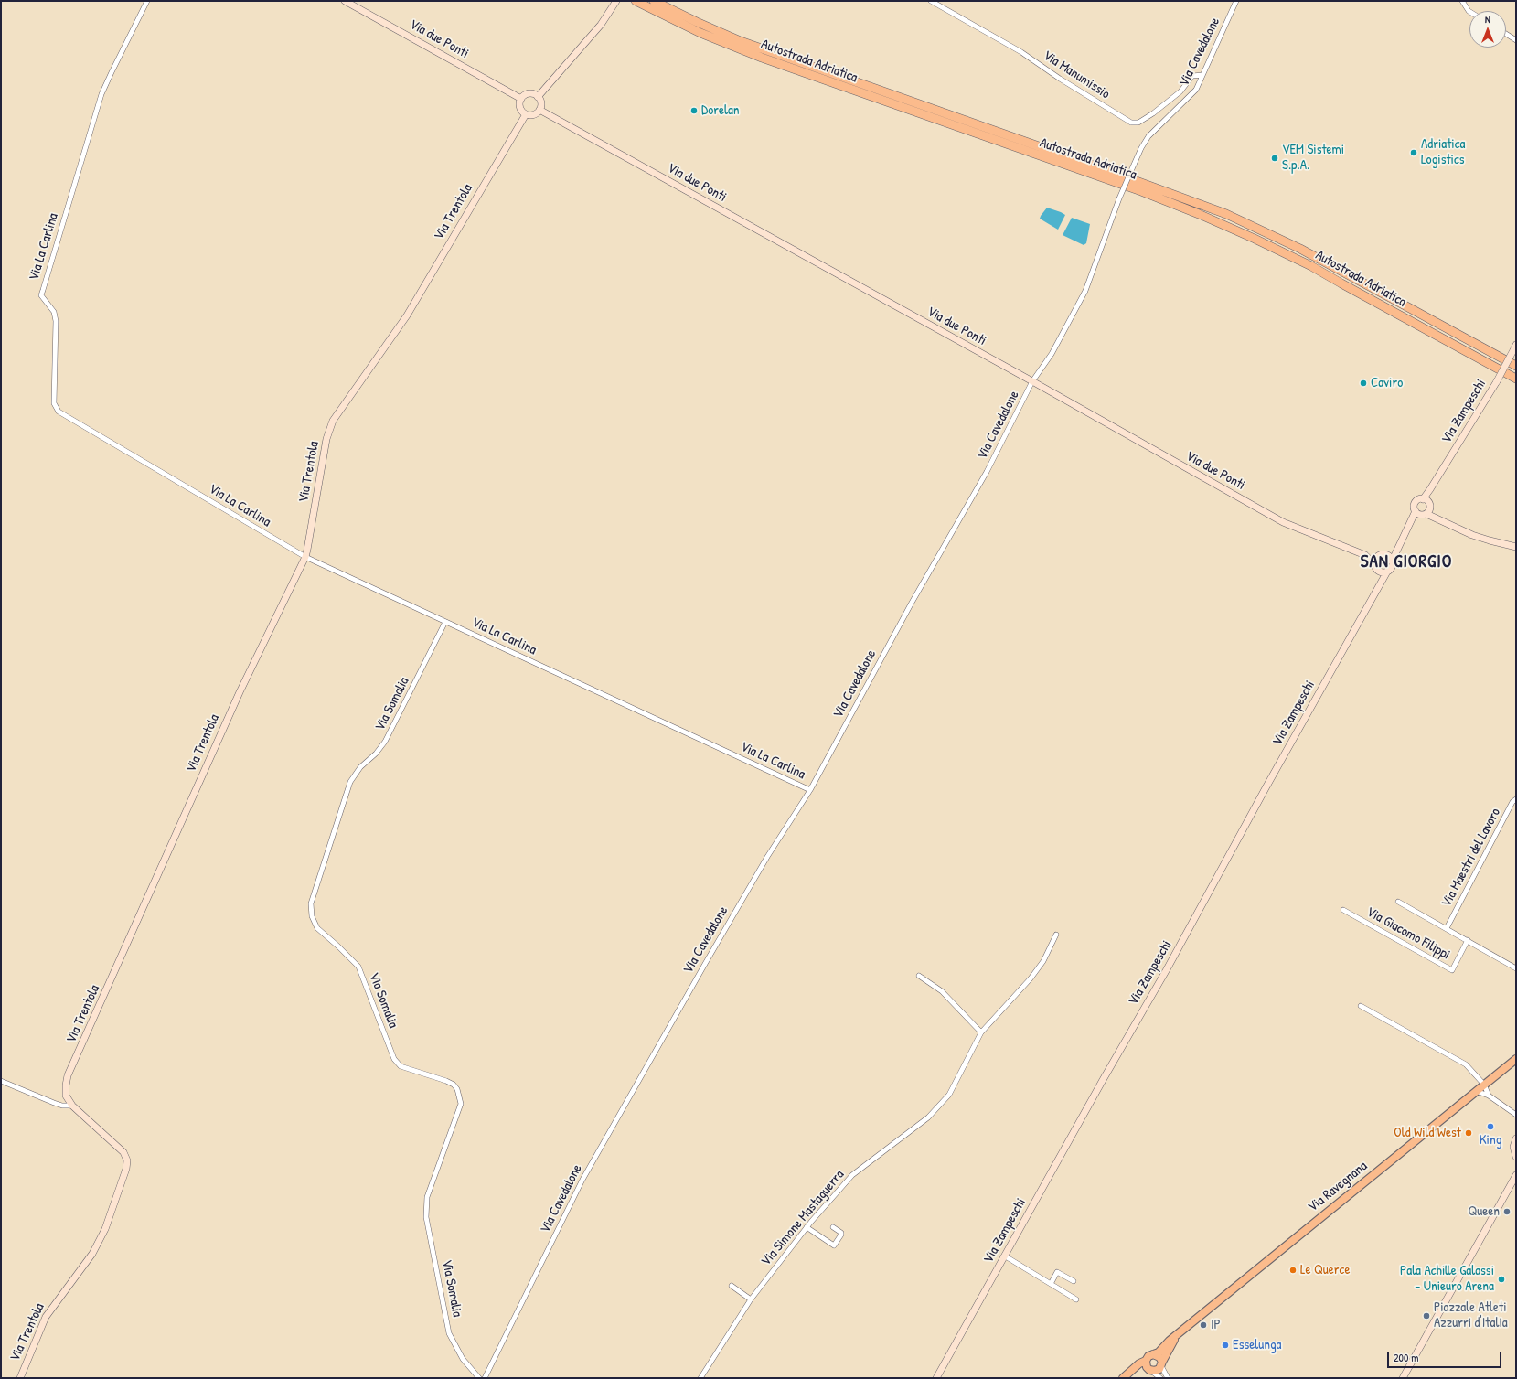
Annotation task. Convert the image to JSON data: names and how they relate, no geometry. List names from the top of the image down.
{
  "streets": {
    "highway": ["Autostrada Adriatica"],
    "main road": ["Via Ravegnana"],
    "street": [
      "Via due Ponti",
      "Via Cavedalone",
      "Via Manumissio",
      "Via Trentola",
      "Via La Carlina",
      "Via Zampeschi",
      "Via Somalia",
      "Via Maestri del Lavoro",
      "Via Giacomo Filippi",
      "Via Simone Mastaguerra"
    ]
  },
  "crossings": [
    ["Via due Ponti", "Via Cavedalone"],
    ["Via due Ponti", "Via Trentola"],
    ["Via due Ponti", "Via Zampeschi"],
    ["Via Cavedalone", "Via Manumissio"],
    ["Via Cavedalone", "Via La Carlina"],
    ["Via Trentola", "Via La Carlina"],
    ["Via La Carlina", "Via Somalia"]
  ],
  "districts": ["SAN GIORGIO"],
  "places": [
    "Dorelan",
    "Adriatica Logistics",
    "VEM Sistemi S.p.A.",
    "Caviro",
    "King",
    "Old Wild West",
    "Queen",
    "Le Querce",
    "Pala Achille Galassi - Unieuro Arena",
    "Piazzale Atleti Azzurri d'Italia",
    "IP",
    "Esselunga"
  ],
  "scale_bar": "200 m",
  "north": "top"
}
